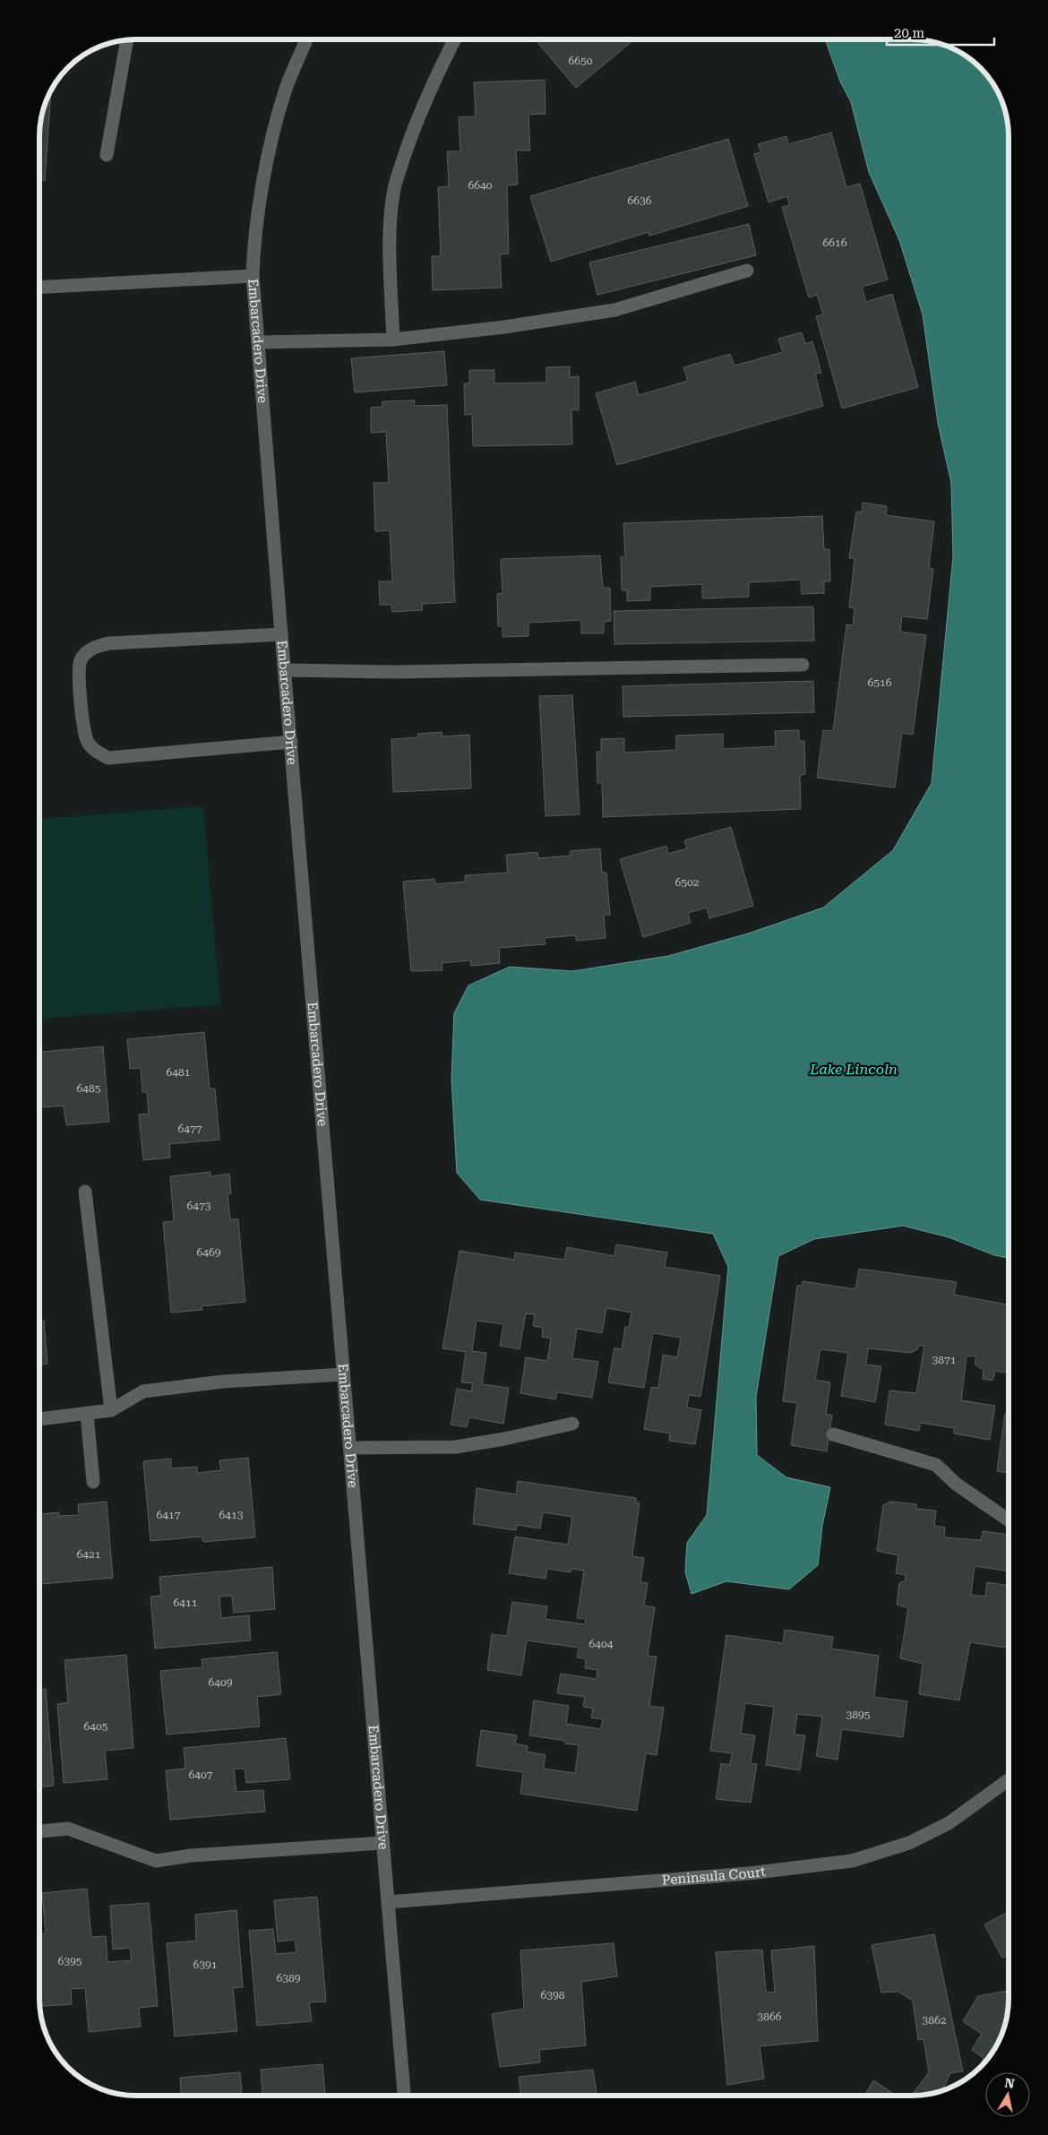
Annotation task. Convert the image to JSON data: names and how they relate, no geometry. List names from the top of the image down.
{
  "streets": {
    "street": ["Embarcadero Drive", "Peninsula Court"]
  },
  "crossings": [
    ["Embarcadero Drive", "Peninsula Court"]
  ],
  "water": ["Lake Lincoln"],
  "house_numbers": [
    "6650",
    "6640",
    "6636",
    "6616",
    "6516",
    "6502",
    "6481",
    "6485",
    "6477",
    "6473",
    "6469",
    "3871",
    "6417",
    "6413",
    "6421",
    "6411",
    "6404",
    "6409",
    "3895",
    "6405",
    "6407",
    "6395",
    "6391",
    "6389",
    "6398",
    "3866",
    "3862"
  ],
  "scale_bar": "20 m",
  "north": "top"
}
